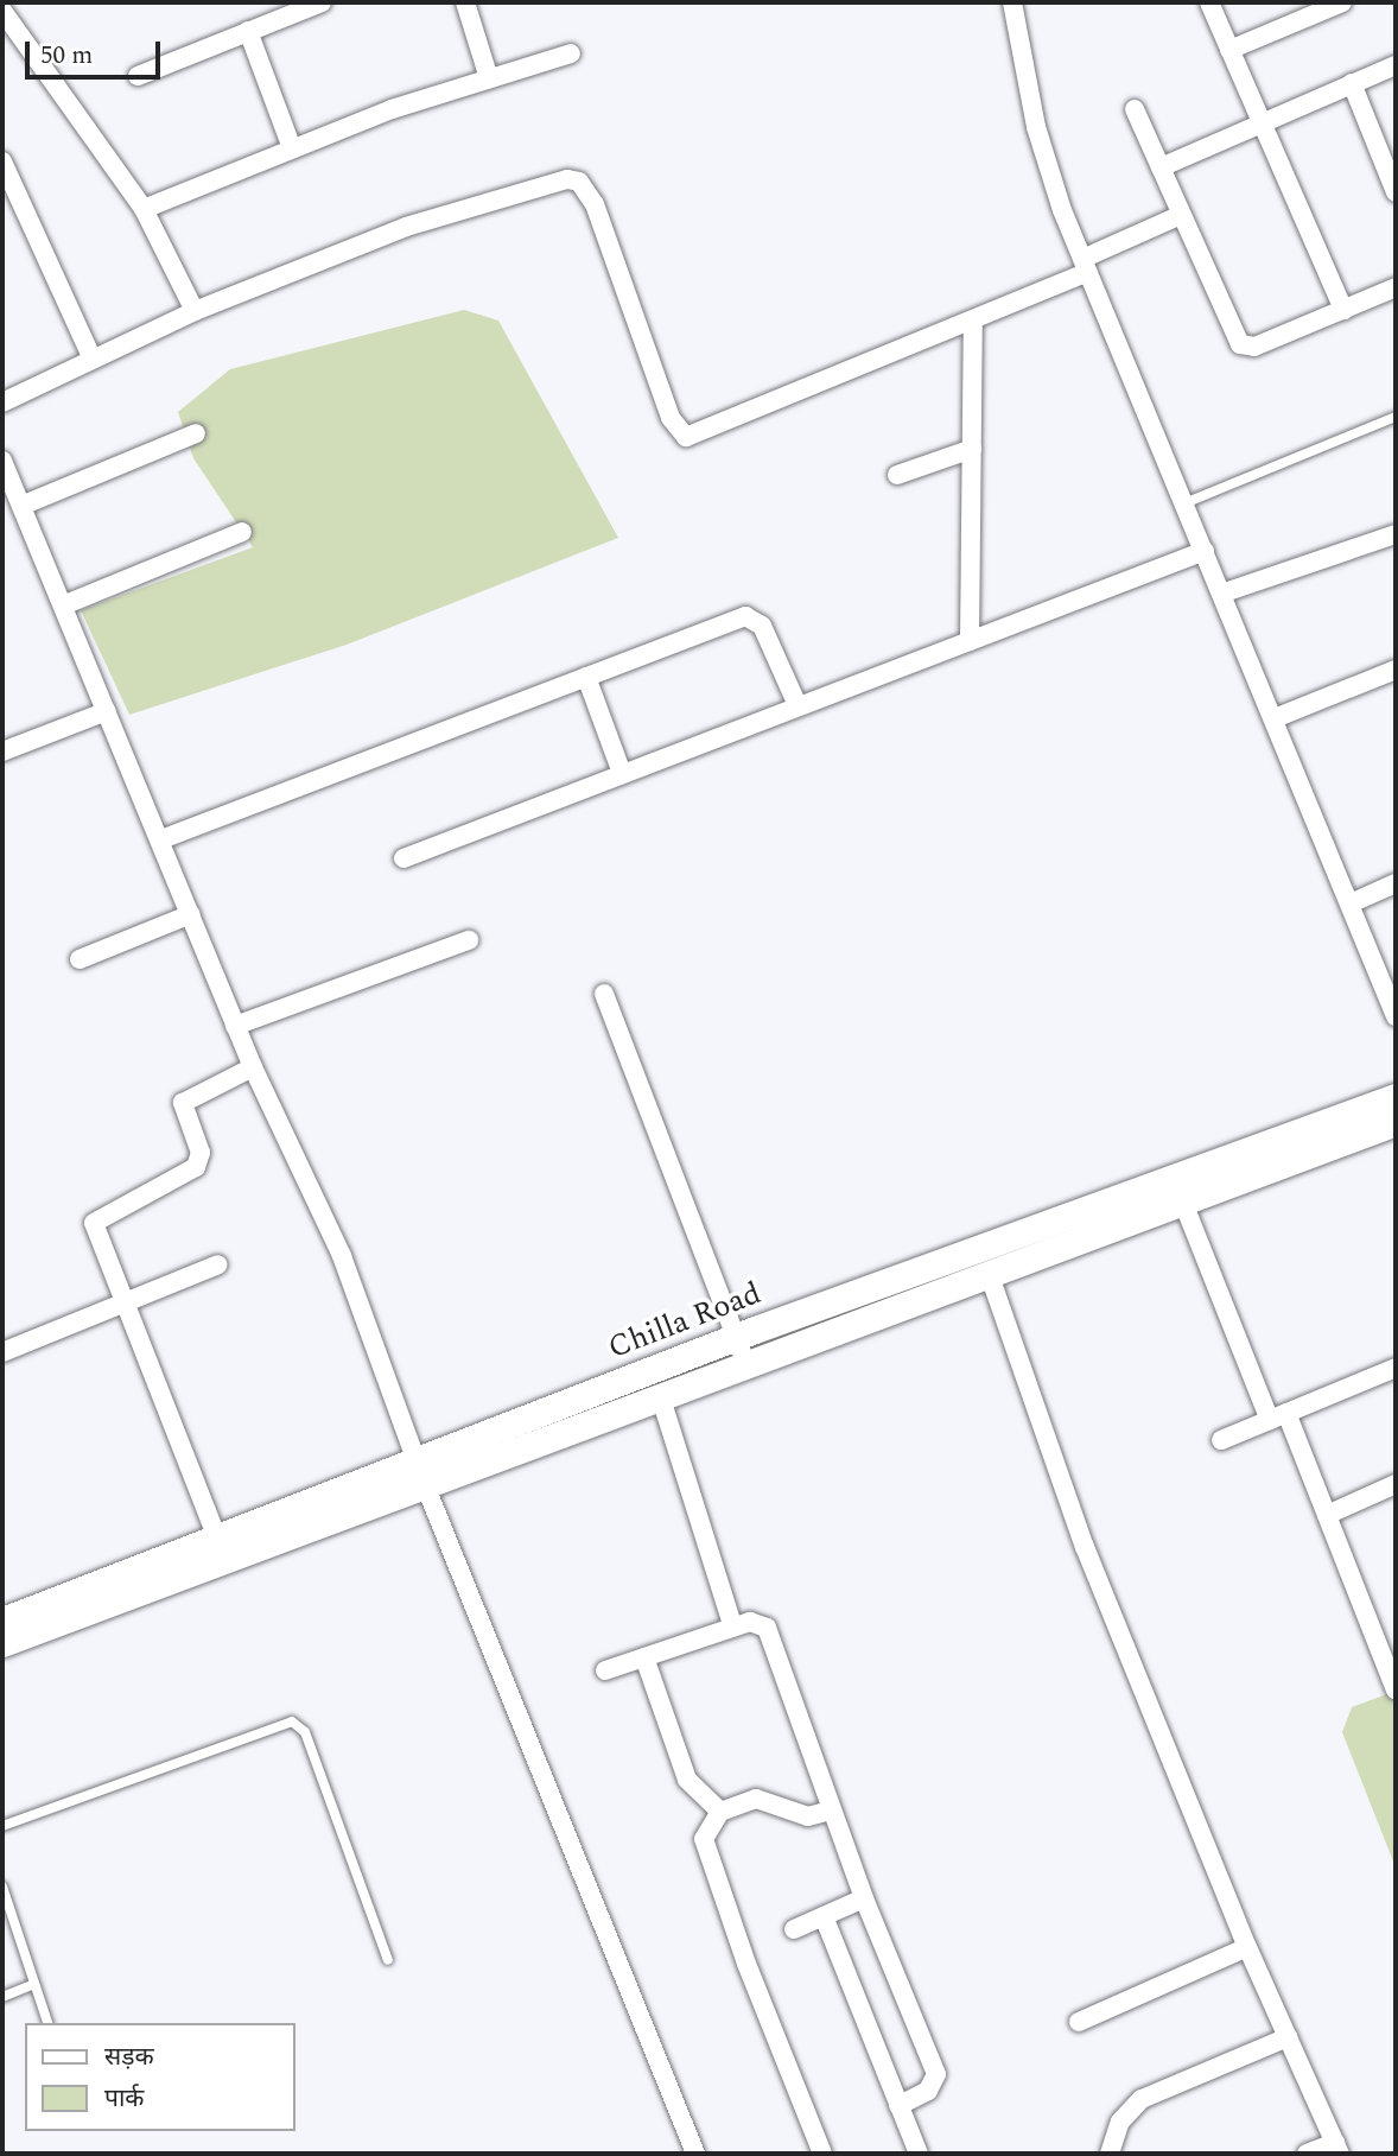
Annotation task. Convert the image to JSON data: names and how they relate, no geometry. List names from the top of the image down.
{
  "streets": {
    "main road": ["Chilla Road"]
  },
  "legend": ["सड़क", "पार्क"],
  "scale_bar": "50 m"
}
